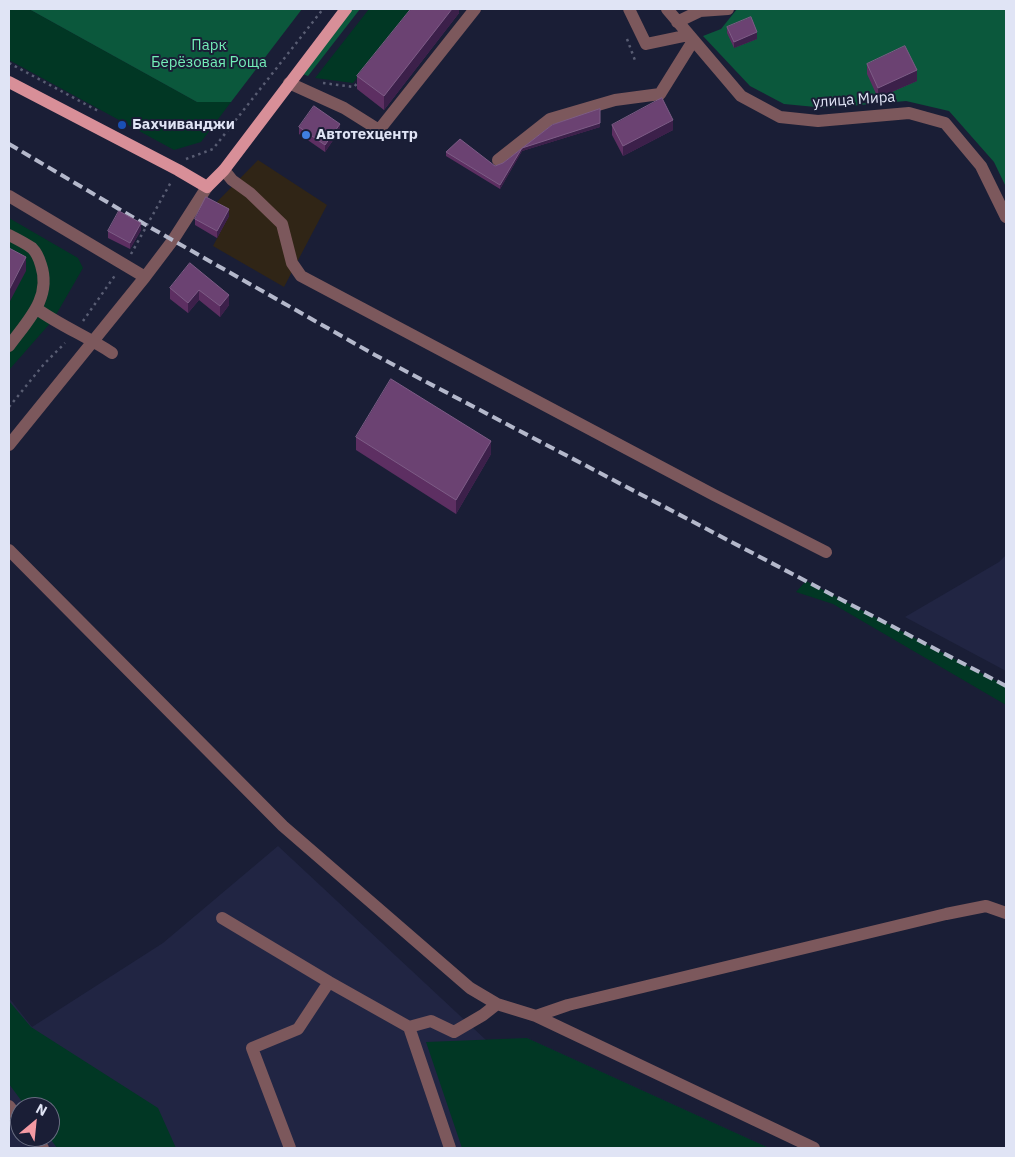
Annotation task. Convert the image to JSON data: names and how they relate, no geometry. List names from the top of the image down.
{
  "streets": {
    "street": ["улица Мира"]
  },
  "parks": ["Парк Берёзовая Роща"],
  "places": ["Бахчиванджи", "Автотехцентр"],
  "north": "top right"
}
